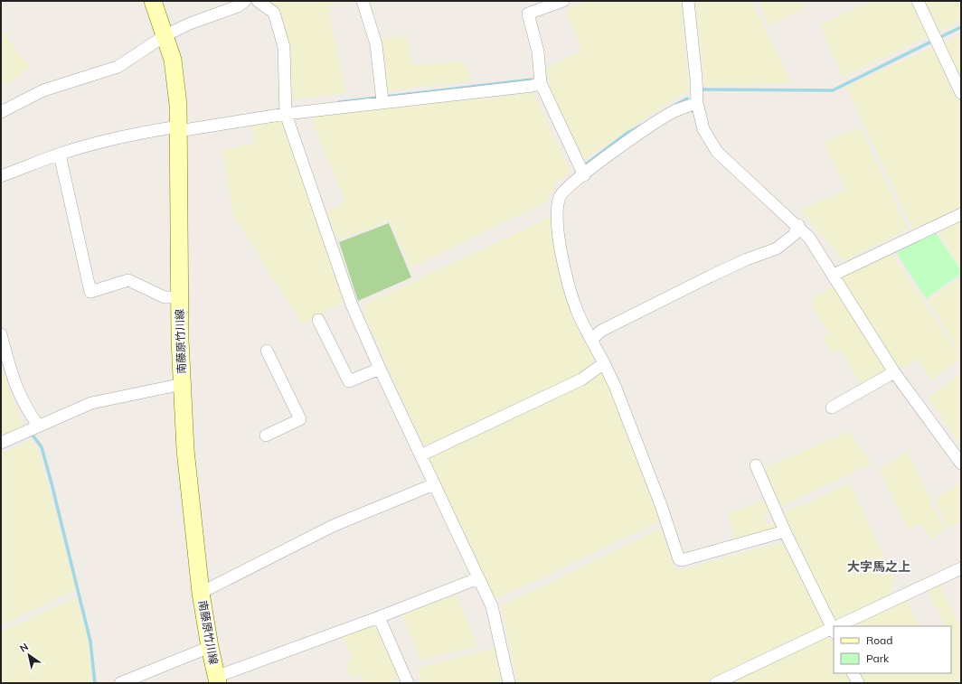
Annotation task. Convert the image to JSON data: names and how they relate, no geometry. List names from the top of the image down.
{
  "streets": {
    "main road": ["南藤原竹川線"]
  },
  "districts": ["大字馬之上"],
  "legend": ["Road", "Park"],
  "north": "top left"
}
